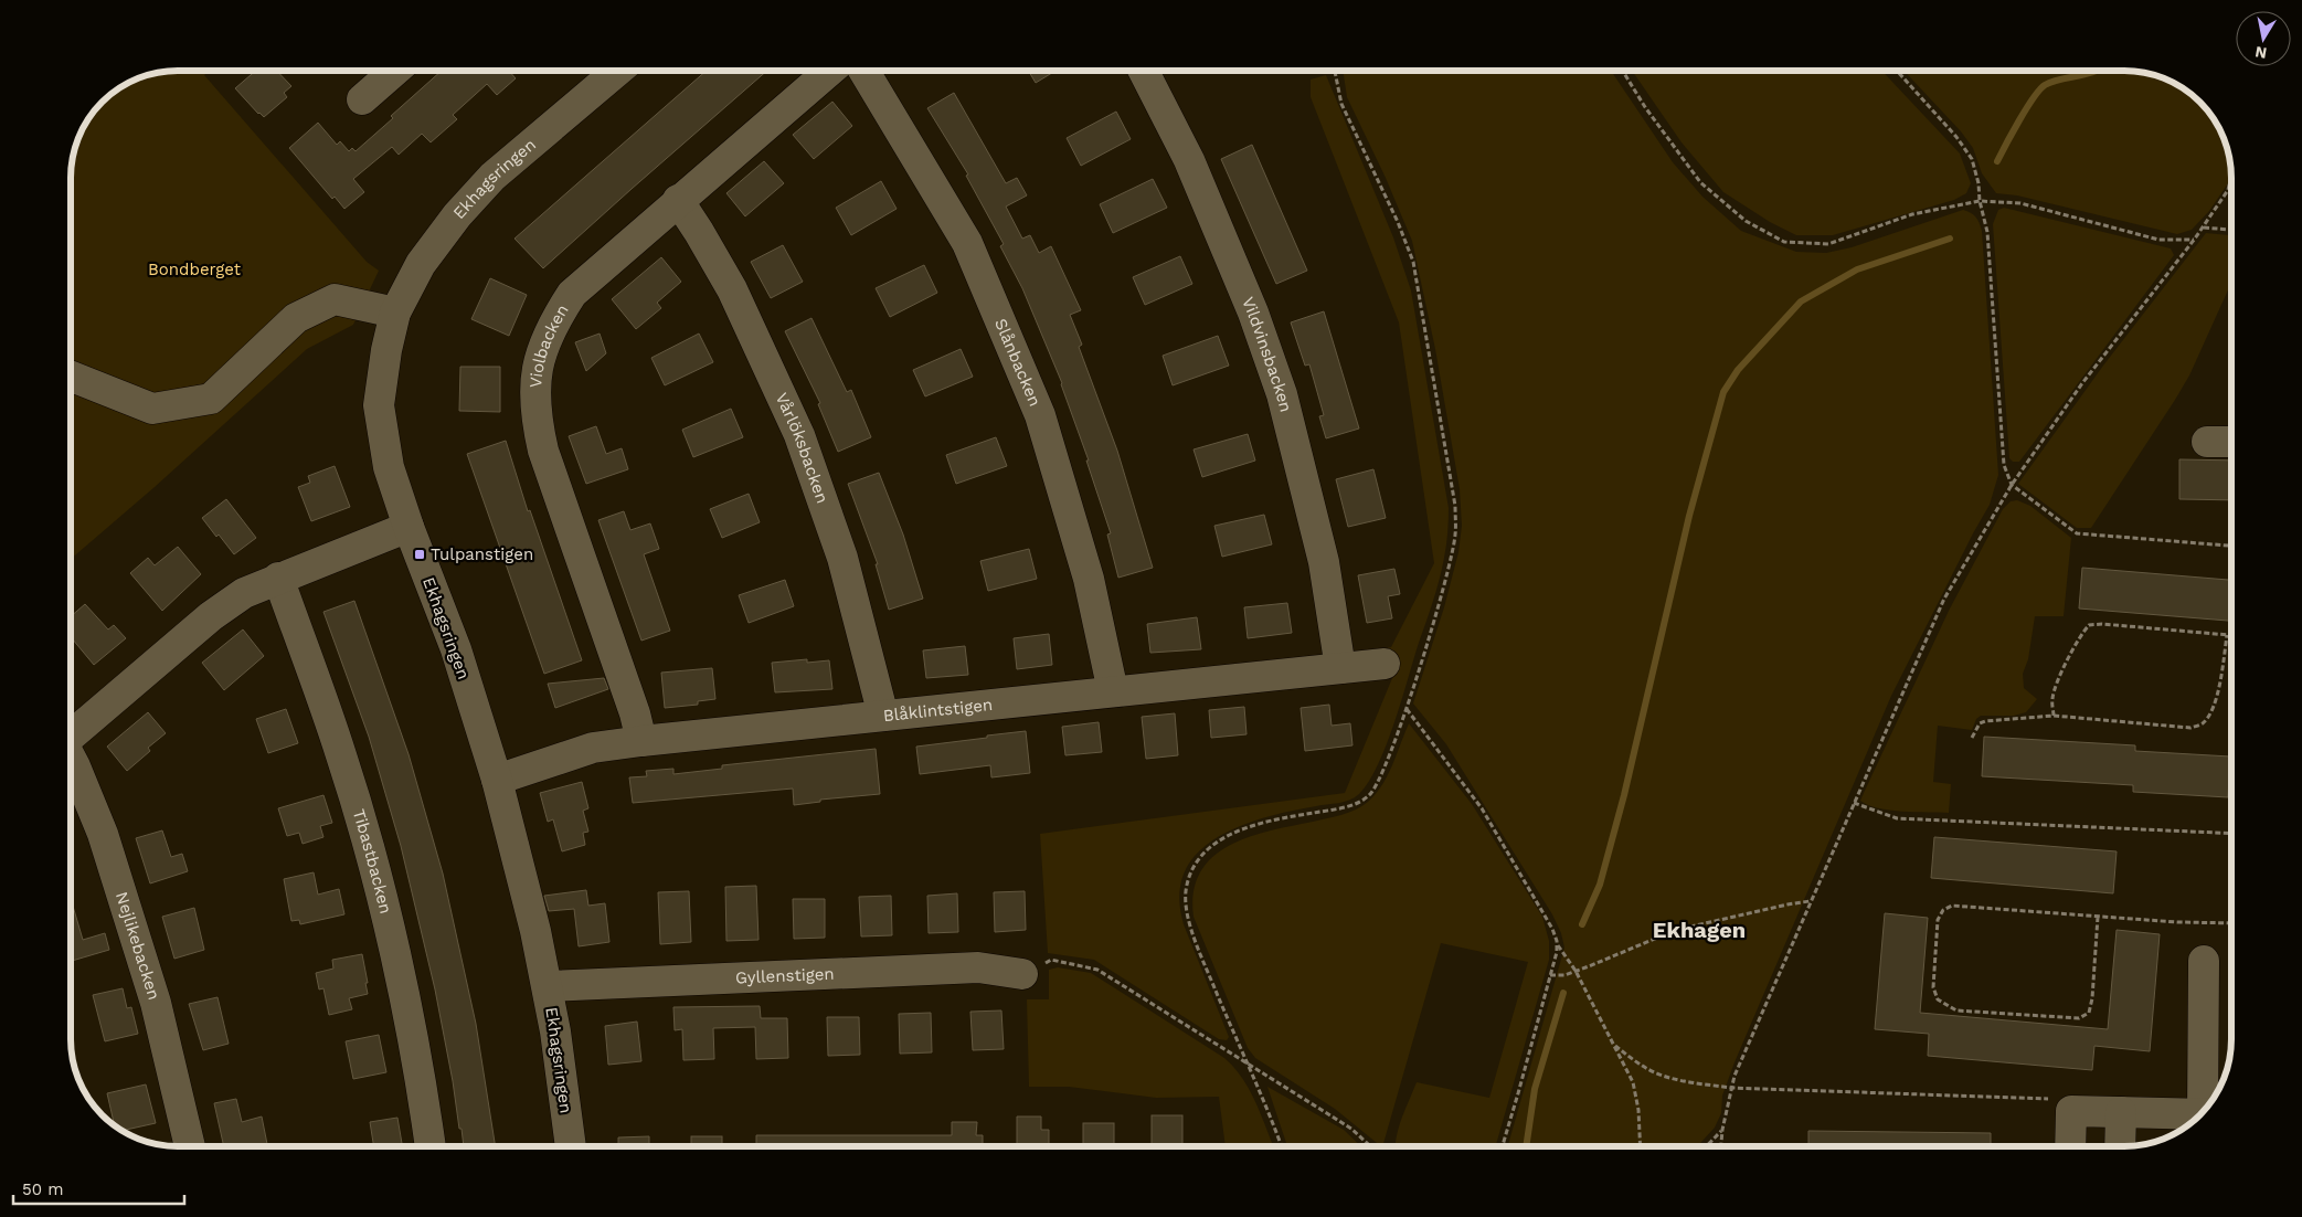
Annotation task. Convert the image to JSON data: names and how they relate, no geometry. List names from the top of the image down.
{
  "streets": {
    "street": [
      "Ekhagsringen",
      "Violbacken",
      "Vildvinsbacken",
      "Slånbacken",
      "Vårlöksbacken",
      "Blåklintstigen",
      "Tibastbacken",
      "Nejlikebacken",
      "Gyllenstigen"
    ]
  },
  "crossings": [
    ["Ekhagsringen", "Blåklintstigen"],
    ["Ekhagsringen", "Gyllenstigen"],
    ["Violbacken", "Vårlöksbacken"],
    ["Violbacken", "Blåklintstigen"],
    ["Vildvinsbacken", "Blåklintstigen"],
    ["Slånbacken", "Blåklintstigen"],
    ["Vårlöksbacken", "Blåklintstigen"]
  ],
  "districts": ["Ekhagen"],
  "parks": ["Bondberget"],
  "places": {
    "transit": ["Tulpanstigen"]
  },
  "scale_bar": "50 m",
  "north": "bottom"
}
